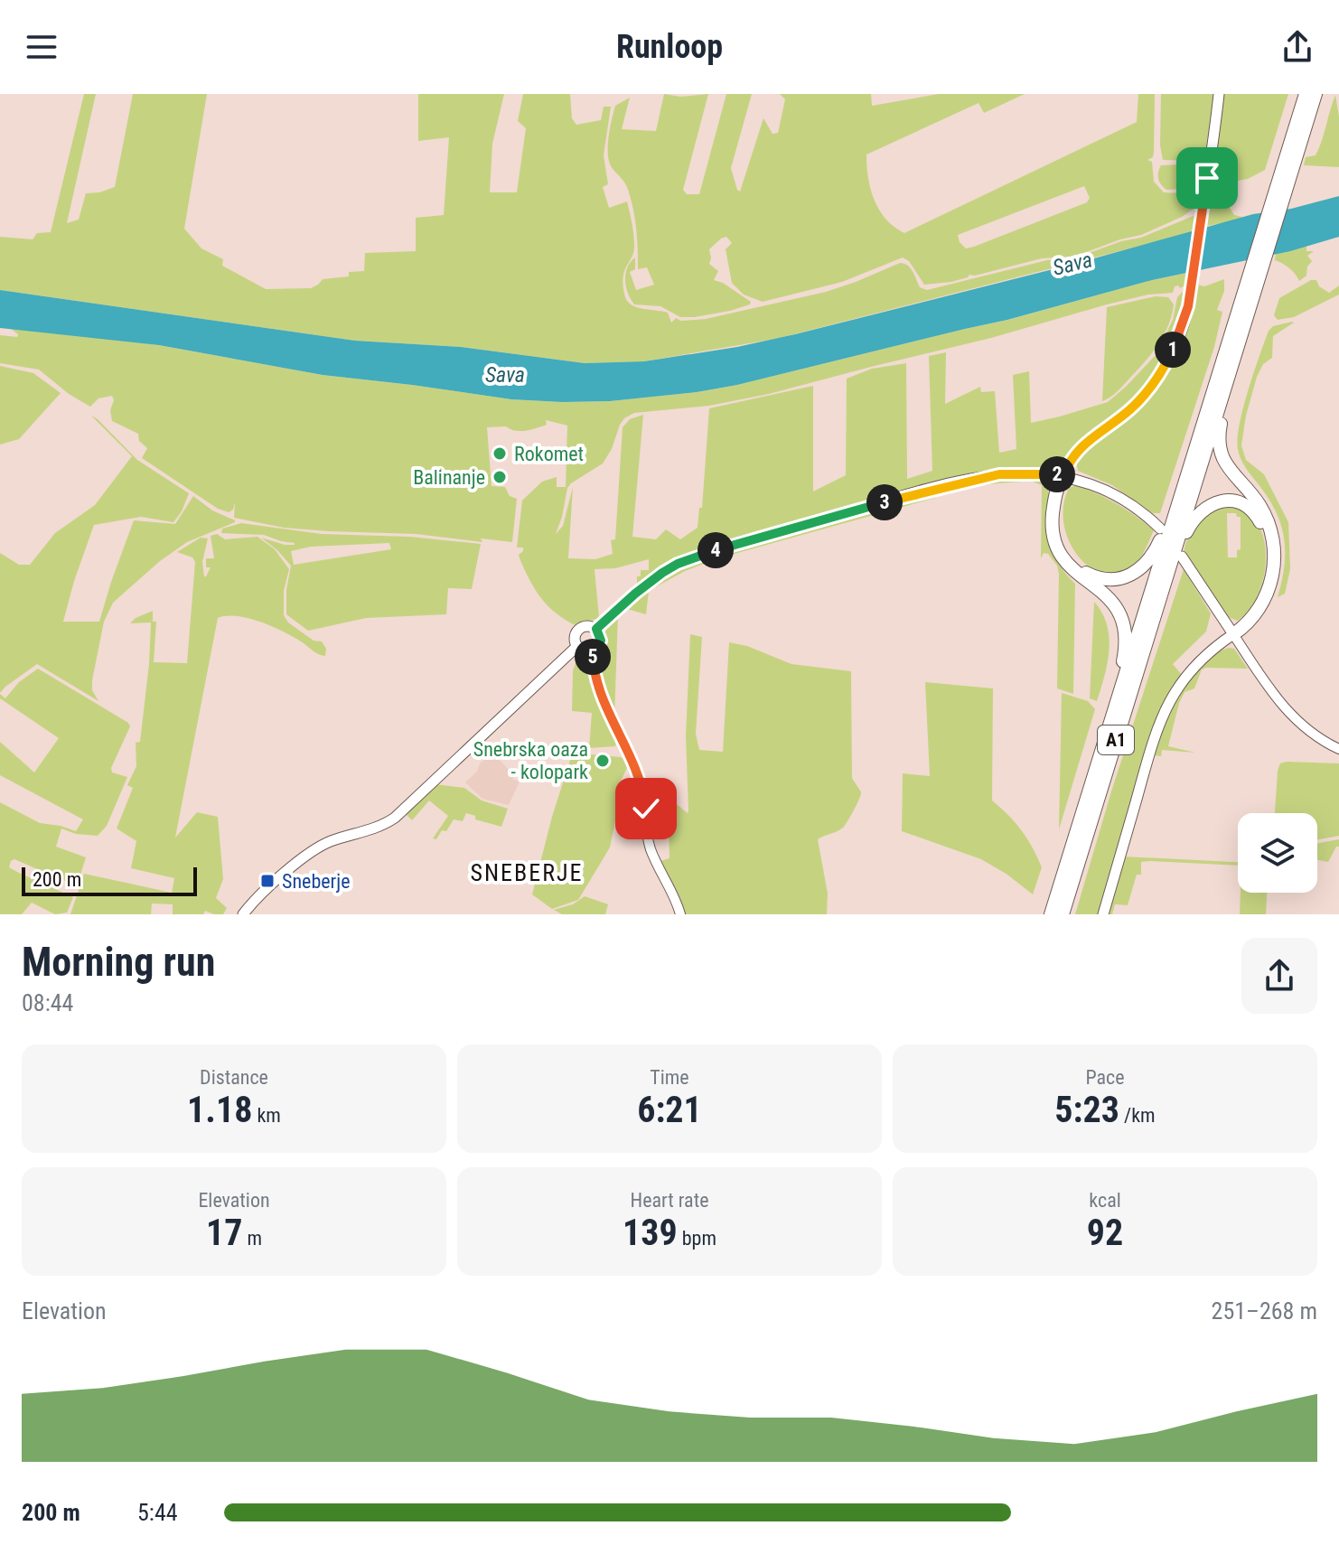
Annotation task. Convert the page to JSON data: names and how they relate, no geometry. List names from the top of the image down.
{
  "streets": {
    "highway": ["A1"]
  },
  "districts": ["SNEBERJE"],
  "water": ["Sava"],
  "places": {
    "other": ["Rokomet", "Balinanje", "Snebrska oaza - kolopark"],
    "transit": ["Sneberje"]
  },
  "scale_bar": "200 m",
  "page": {
    "header": "Runloop",
    "pins": [
      "1",
      "2",
      "3",
      "4",
      "5"
    ],
    "scale": "200 m",
    "heading": ["Morning run", "08:44"],
    "stats": [
      ["Distance", "1.18 km"],
      ["Time", "6:21"],
      ["Pace", "5:23 /km"],
      ["Elevation", "17 m"],
      ["Heart rate", "139 bpm"],
      ["kcal", "92"]
    ],
    "chart": ["Elevation", "251–268 m"],
    "list": [
      {
        "name": "200 m",
        "note": "5:44"
      }
    ]
  }
}
